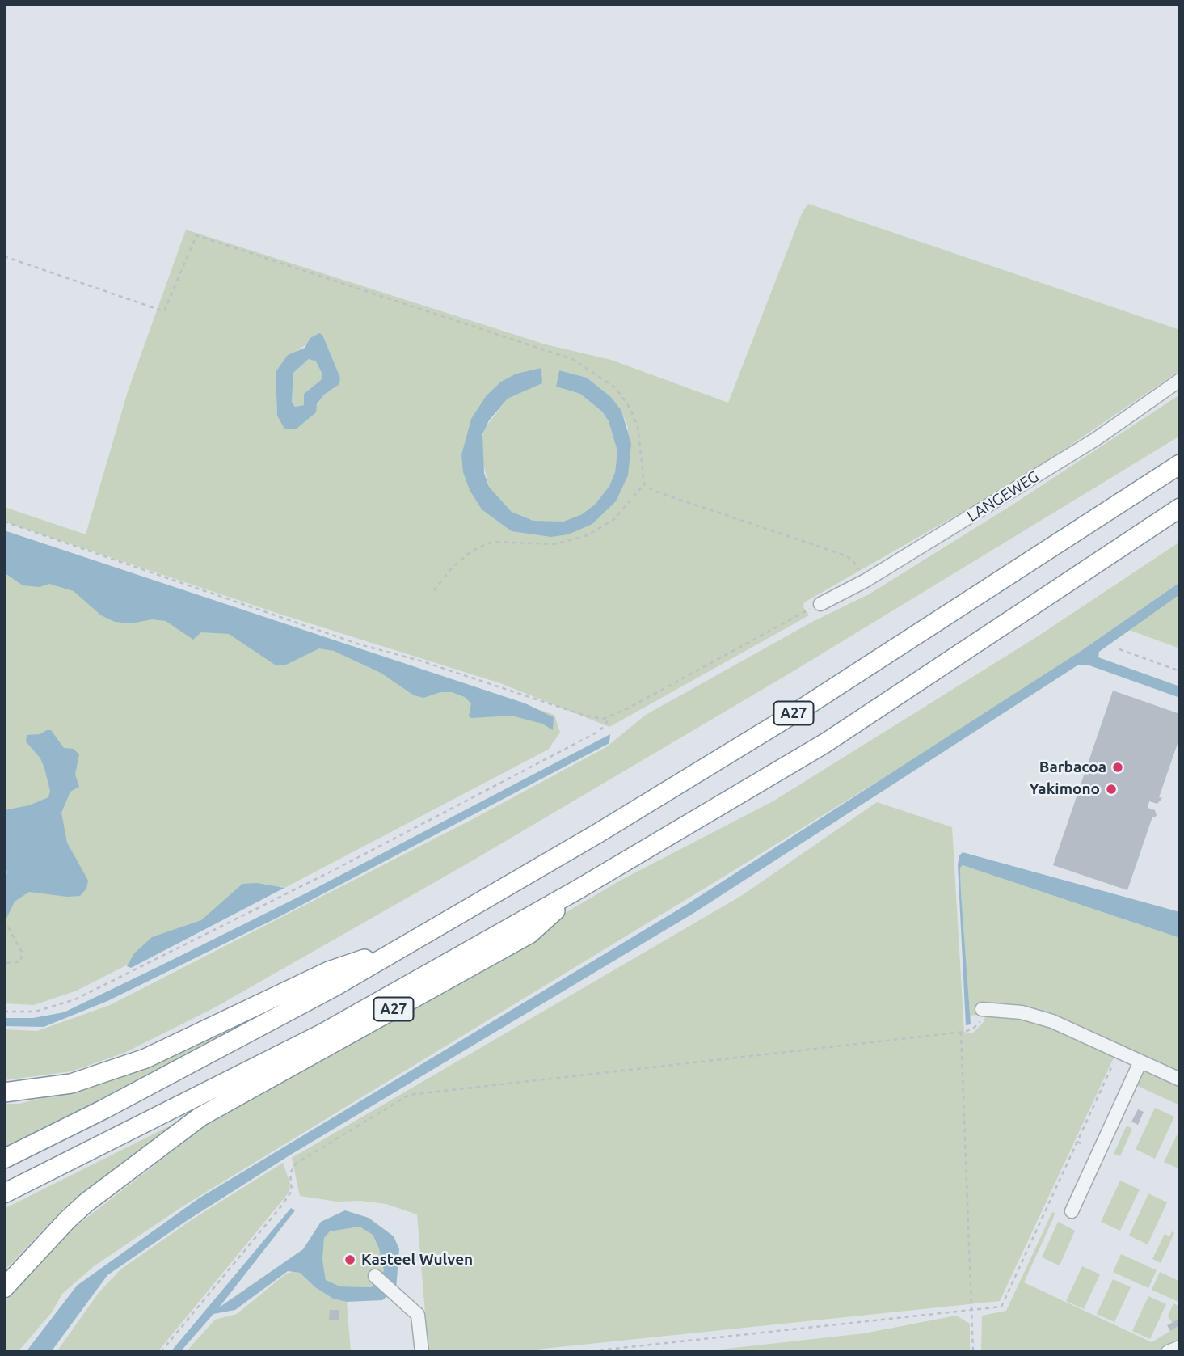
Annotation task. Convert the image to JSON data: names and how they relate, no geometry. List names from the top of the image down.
{
  "streets": {
    "highway": ["A27"],
    "street": ["LANGEWEG"]
  },
  "places": ["Barbacoa", "Yakimono", "Kasteel Wulven"]
}
